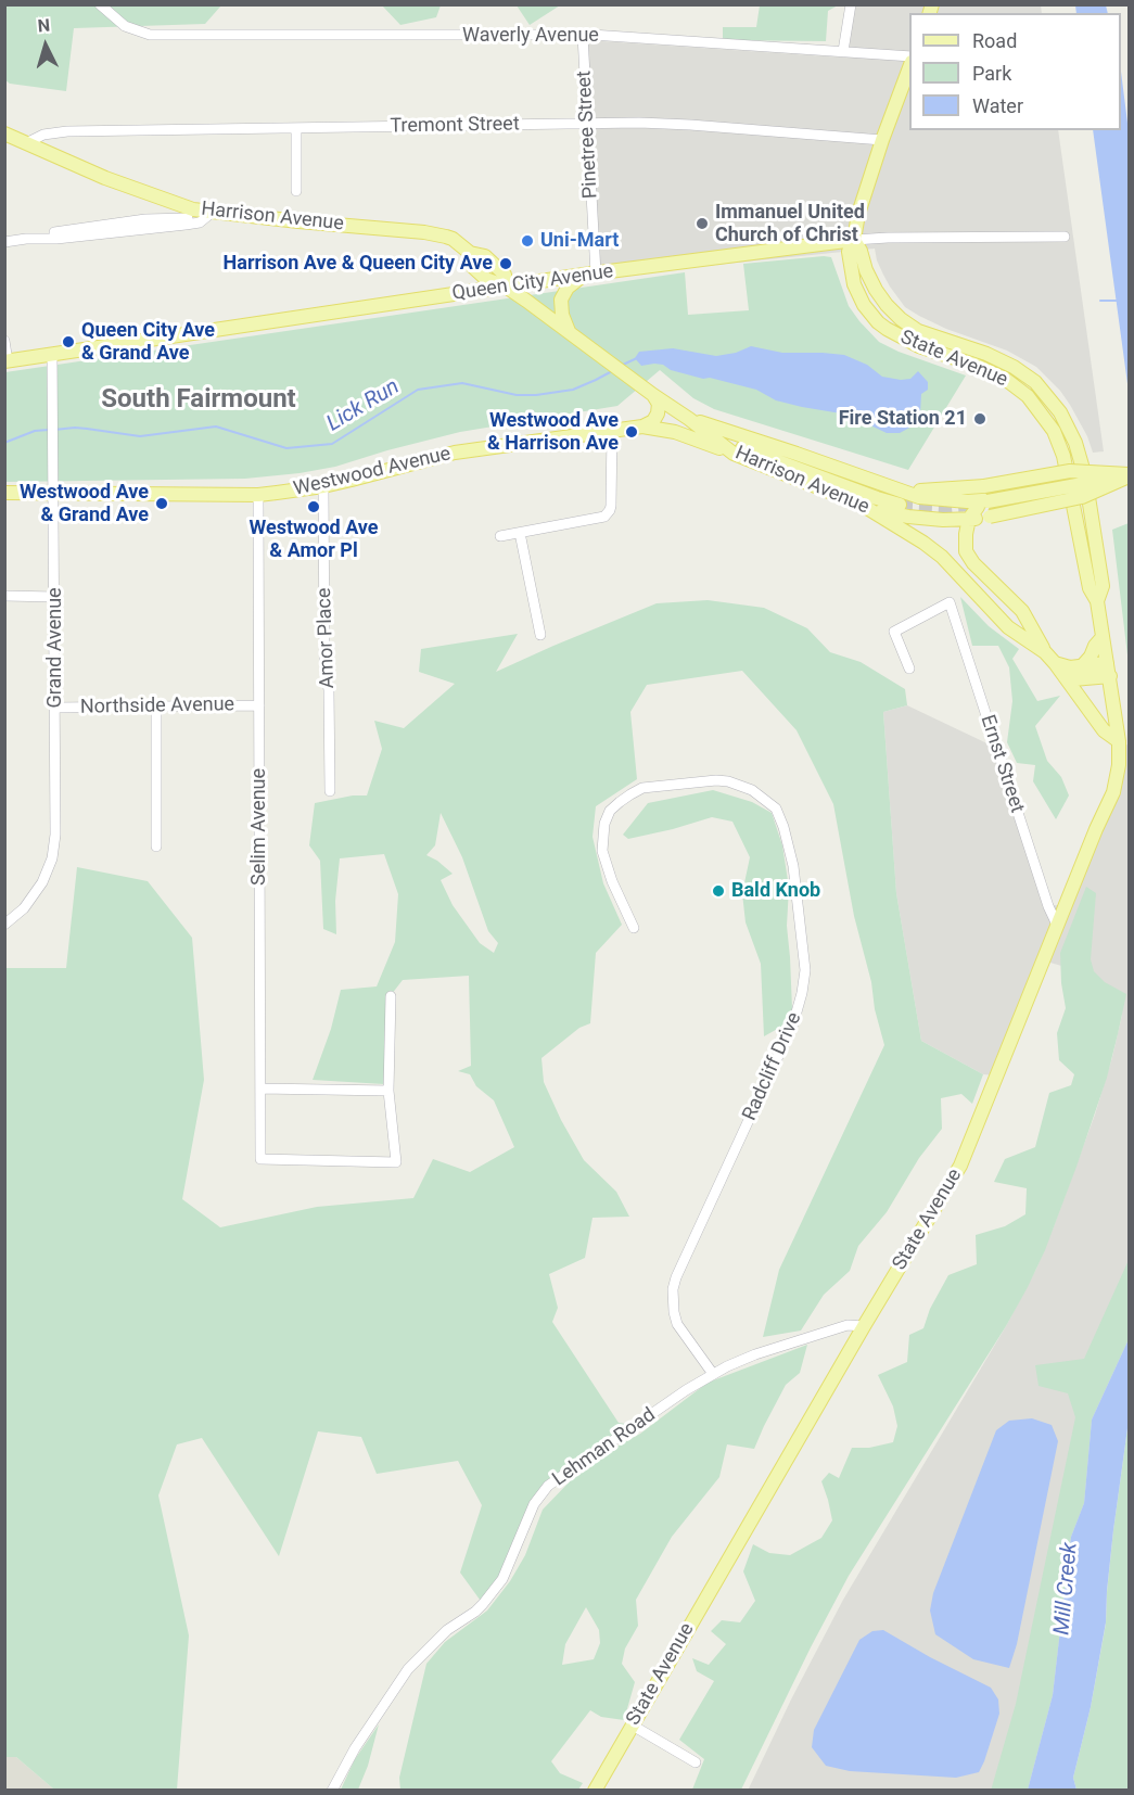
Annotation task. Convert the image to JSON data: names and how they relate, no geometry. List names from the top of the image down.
{
  "streets": {
    "main road": [
      "Harrison Avenue",
      "Queen City Avenue",
      "State Avenue",
      "Westwood Avenue"
    ],
    "street": [
      "Waverly Avenue",
      "Tremont Street",
      "Pinetree Street",
      "Amor Place",
      "Grand Avenue",
      "Northside Avenue",
      "Ernst Street",
      "Selim Avenue",
      "Radcliff Drive",
      "Lehman Road"
    ]
  },
  "crossings": [
    ["Waverly Avenue", "Pinetree Street"],
    ["Tremont Street", "Pinetree Street"],
    ["Tremont Street", "Harrison Avenue"],
    ["Pinetree Street", "Queen City Avenue"],
    ["Harrison Avenue", "Queen City Avenue"],
    ["Harrison Avenue", "State Avenue"],
    ["Harrison Avenue", "Westwood Avenue"],
    ["Queen City Avenue", "State Avenue"],
    ["Queen City Avenue", "Grand Avenue"],
    ["State Avenue", "Ernst Street"],
    ["State Avenue", "Lehman Road"],
    ["Westwood Avenue", "Amor Place"],
    ["Westwood Avenue", "Grand Avenue"],
    ["Westwood Avenue", "Selim Avenue"],
    ["Grand Avenue", "Northside Avenue"],
    ["Northside Avenue", "Selim Avenue"],
    ["Radcliff Drive", "Lehman Road"]
  ],
  "districts": ["South Fairmount"],
  "water": ["Lick Run", "Mill Creek"],
  "places": [
    "Immanuel United Church of Christ",
    "Uni-Mart",
    "Harrison Ave & Queen City Ave",
    "Queen City Ave & Grand Ave",
    "Fire Station 21",
    "Westwood Ave & Harrison Ave",
    "Westwood Ave & Grand Ave",
    "Westwood Ave & Amor Pl",
    "Bald Knob"
  ],
  "legend": ["Road", "Park", "Water"],
  "north": "top"
}
